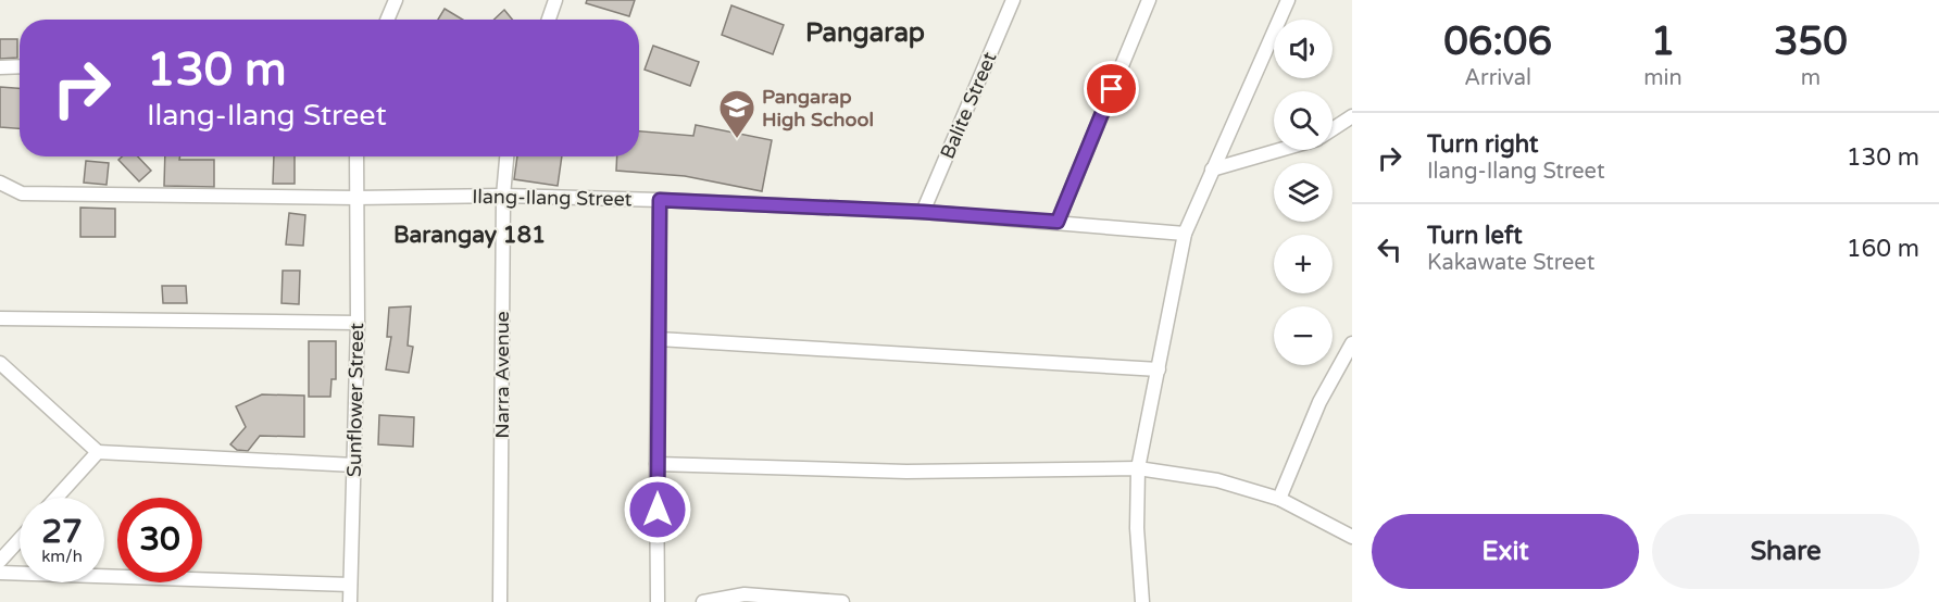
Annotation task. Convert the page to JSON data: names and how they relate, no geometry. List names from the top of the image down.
{
  "streets": {
    "street": [
      "Balite Street",
      "Ilang-Ilang Street",
      "Narra Avenue",
      "Sunflower Street"
    ]
  },
  "crossings": [
    ["Balite Street", "Ilang-Ilang Street"],
    ["Ilang-Ilang Street", "Narra Avenue"],
    ["Ilang-Ilang Street", "Sunflower Street"]
  ],
  "districts": ["Pangarap", "Barangay 181"],
  "places": {
    "school or university": ["Pangarap High School"]
  },
  "page": {
    "eta": [
      "06:06",
      "Arrival",
      "1",
      "min",
      "350",
      "m"
    ],
    "map_buttons": ["+", "−"],
    "turn": ["130 m", "Ilang-Ilang Street"],
    "list": [
      {
        "name": "Turn right",
        "note": "Ilang-Ilang Street",
        "value": "130 m"
      },
      {
        "name": "Turn left",
        "note": "Kakawate Street",
        "value": "160 m"
      }
    ],
    "speed": "27 km/h",
    "limit": "30",
    "buttons": ["Exit", "Share"]
  }
}
